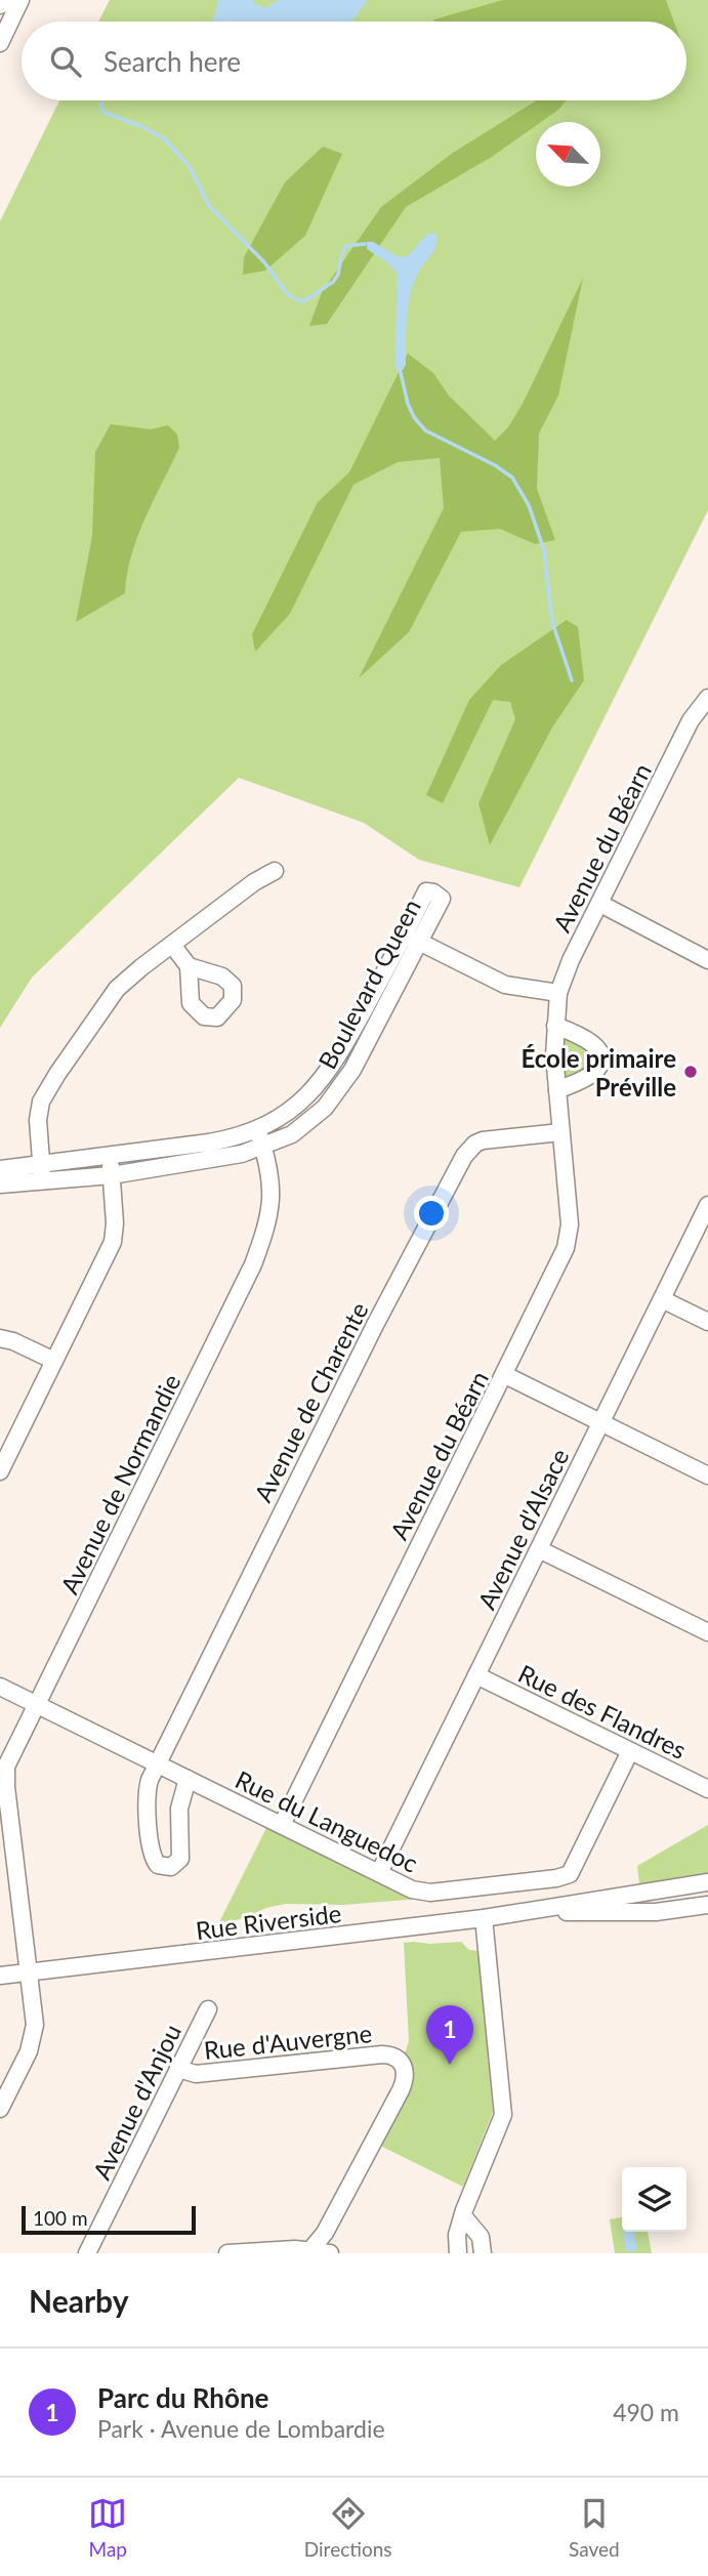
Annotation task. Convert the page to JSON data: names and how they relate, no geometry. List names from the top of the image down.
{
  "streets": {
    "street": [
      "Avenue du Béarn",
      "Boulevard Queen",
      "Avenue de Charente",
      "Avenue de Normandie",
      "Avenue d'Alsace",
      "Rue des Flandres",
      "Rue du Languedoc",
      "Rue Riverside",
      "Rue d'Auvergne",
      "Avenue d'Anjou"
    ]
  },
  "crossings": [
    ["Avenue du Béarn", "Avenue de Charente"],
    ["Avenue du Béarn", "Rue du Languedoc"],
    ["Boulevard Queen", "Avenue de Normandie"],
    ["Avenue de Charente", "Rue du Languedoc"],
    ["Avenue de Normandie", "Rue du Languedoc"],
    ["Avenue de Normandie", "Rue Riverside"],
    ["Avenue d'Alsace", "Rue des Flandres"],
    ["Avenue d'Alsace", "Rue du Languedoc"],
    ["Rue des Flandres", "Rue du Languedoc"],
    ["Rue d'Auvergne", "Avenue d'Anjou"]
  ],
  "places": ["École primaire Préville"],
  "scale_bar": "100 m",
  "north": "top left",
  "page": {
    "search": "Search here",
    "pins": "1",
    "scale": "100 m",
    "heading": "Nearby",
    "list": [
      {
        "mark": "1",
        "name": "Parc du Rhône",
        "note": "Park · Avenue de Lombardie",
        "value": "490 m"
      }
    ],
    "nav": ["Map", "Directions", "Saved"]
  }
}
